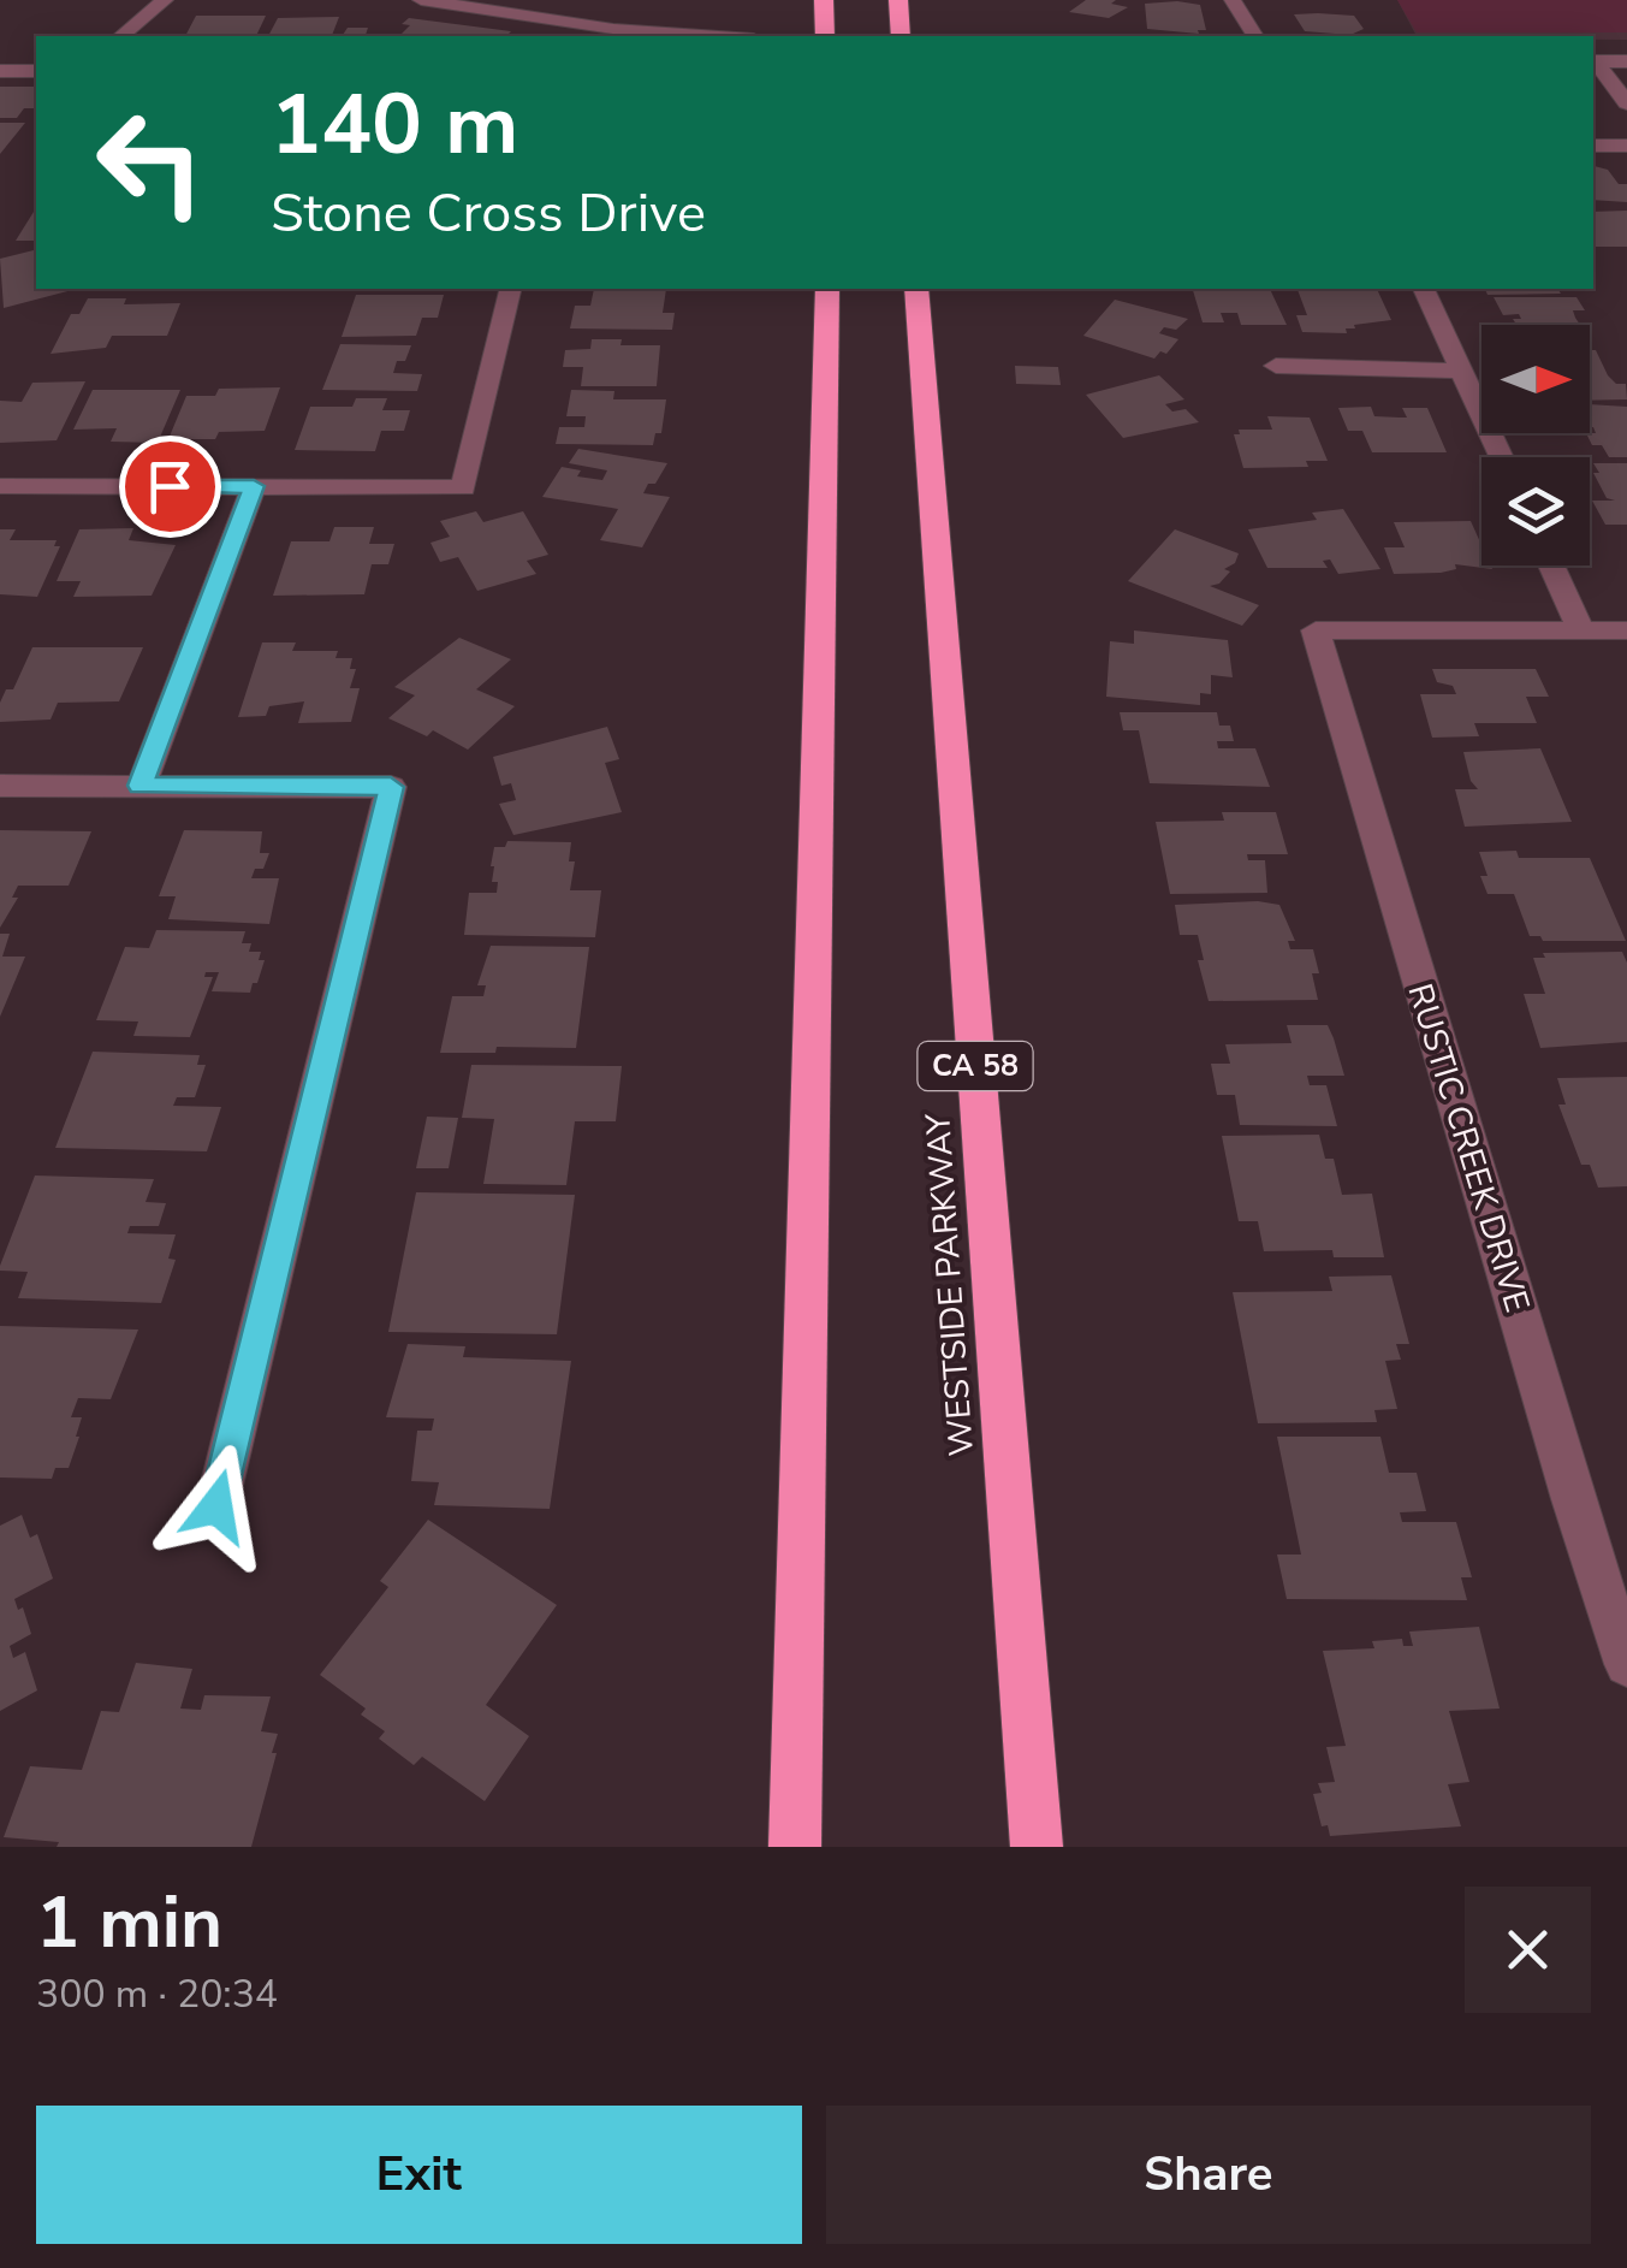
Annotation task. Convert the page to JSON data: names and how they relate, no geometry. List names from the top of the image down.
{
  "streets": {
    "highway": ["CA 58", "WESTSIDE PARKWAY"],
    "street": ["RUSTIC CREEK DRIVE"]
  },
  "north": "right",
  "page": {
    "turn": ["140 m", "Stone Cross Drive"],
    "heading": ["1 min", "300 m · 20:34"],
    "buttons": ["Exit", "Share"]
  }
}
